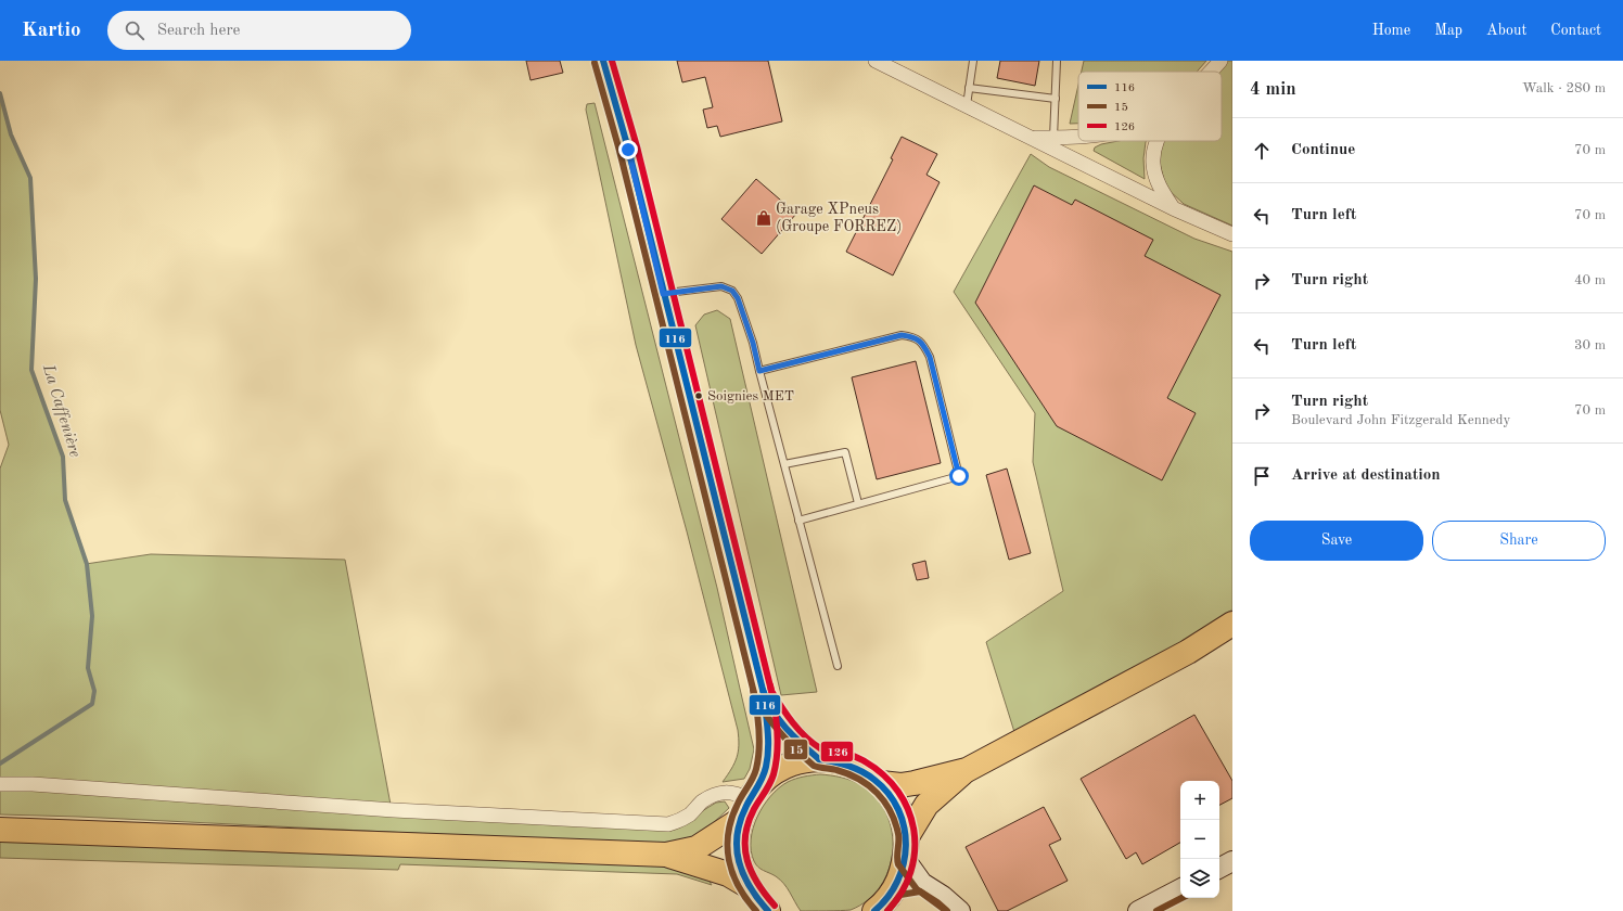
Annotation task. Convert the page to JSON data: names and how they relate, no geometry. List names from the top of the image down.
{
  "water": ["La Caffenière"],
  "places": {
    "shop": ["Garage XPneus (Groupe FORREZ)"],
    "other": ["Soignies MET"]
  },
  "lines": ["transit line 116", "transit line 126", "transit line 15"],
  "legend": ["116", "15", "126"],
  "page": {
    "header": "Kartio",
    "search": "Search here",
    "nav": [
      "Home",
      "Map",
      "About",
      "Contact"
    ],
    "heading": ["4 min", "Walk · 280 m"],
    "list": [
      ["Continue", "70 m"],
      ["Turn left", "70 m"],
      ["Turn right", "40 m"],
      ["Turn left", "30 m"],
      ["Turn right", "Boulevard John Fitzgerald Kennedy", "70 m"],
      "Arrive at destination"
    ],
    "buttons": ["Save", "Share"],
    "map_buttons": ["+", "−"]
  }
}
